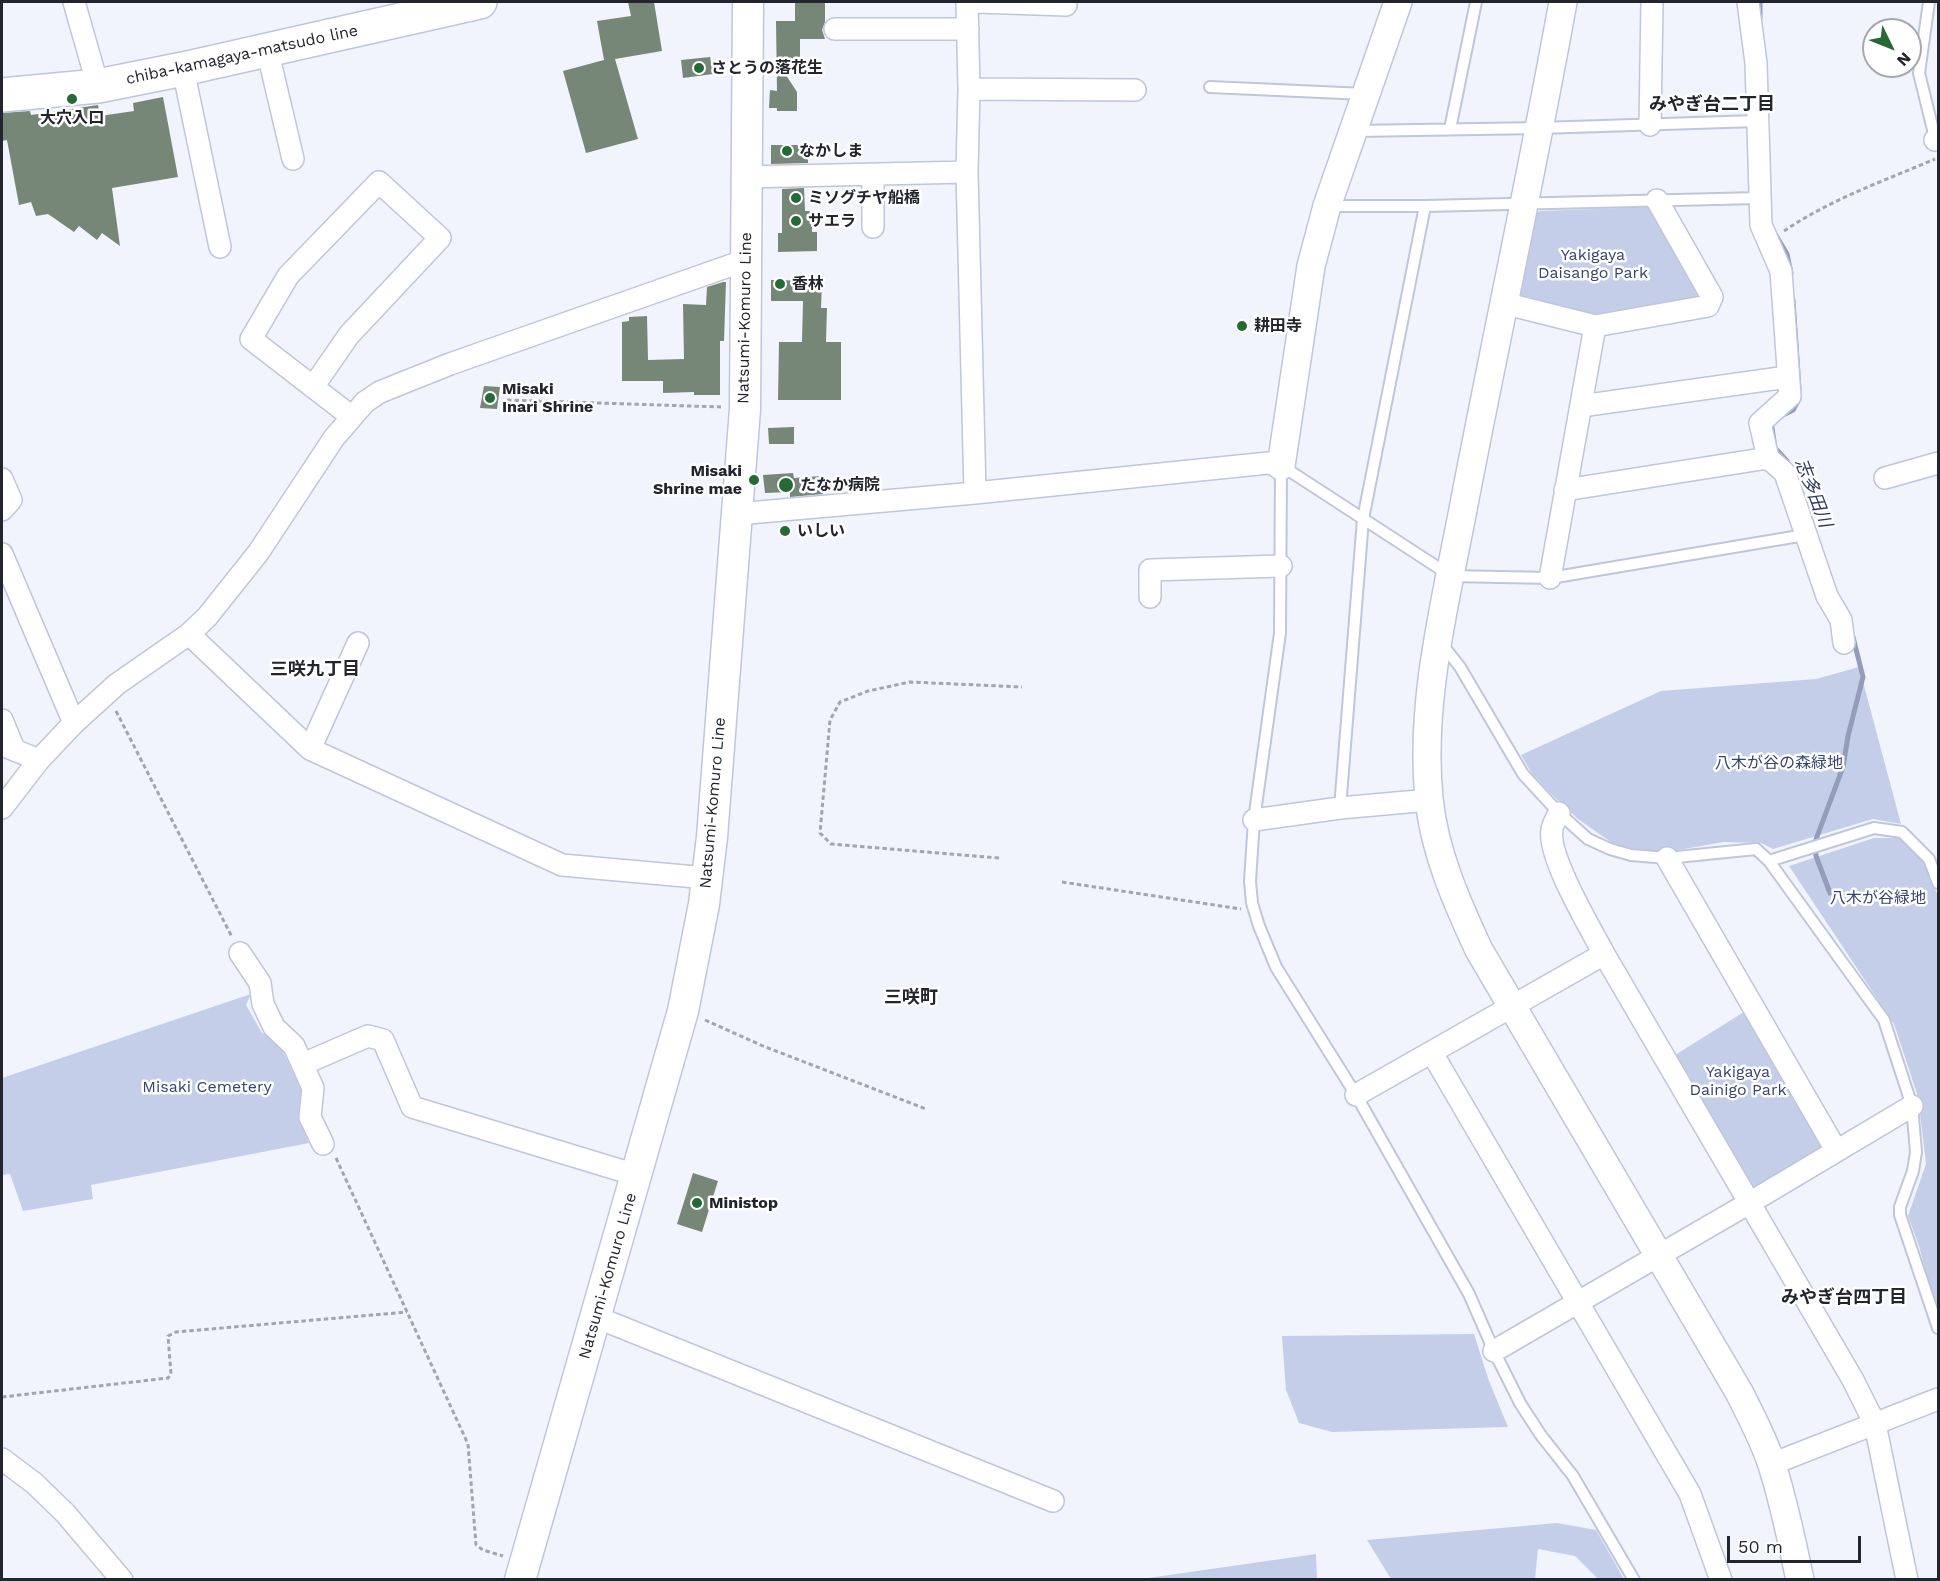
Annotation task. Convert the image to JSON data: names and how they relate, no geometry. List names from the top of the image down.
{
  "streets": {
    "main road": ["chiba-kamagaya-matsudo line", "Natsumi-Komuro Line"]
  },
  "districts": [
    "みやぎ台二丁目",
    "三咲九丁目",
    "三咲町",
    "みやぎ台四丁目"
  ],
  "water": ["志多田川"],
  "parks": [
    "Yakigaya Daisango Park",
    "八木が谷の森緑地",
    "八木が谷緑地",
    "Yakigaya Dainigo Park",
    "Misaki Cemetery"
  ],
  "places": [
    "さとうの落花生",
    "大穴入口",
    "なかしま",
    "ミソグチヤ船橋",
    "サエラ",
    "香林",
    "耕田寺",
    "Misaki Inari Shrine",
    "Misaki Shrine mae",
    "たなか病院",
    "いしい",
    "Ministop"
  ],
  "scale_bar": "50 m",
  "north": "bottom right"
}
